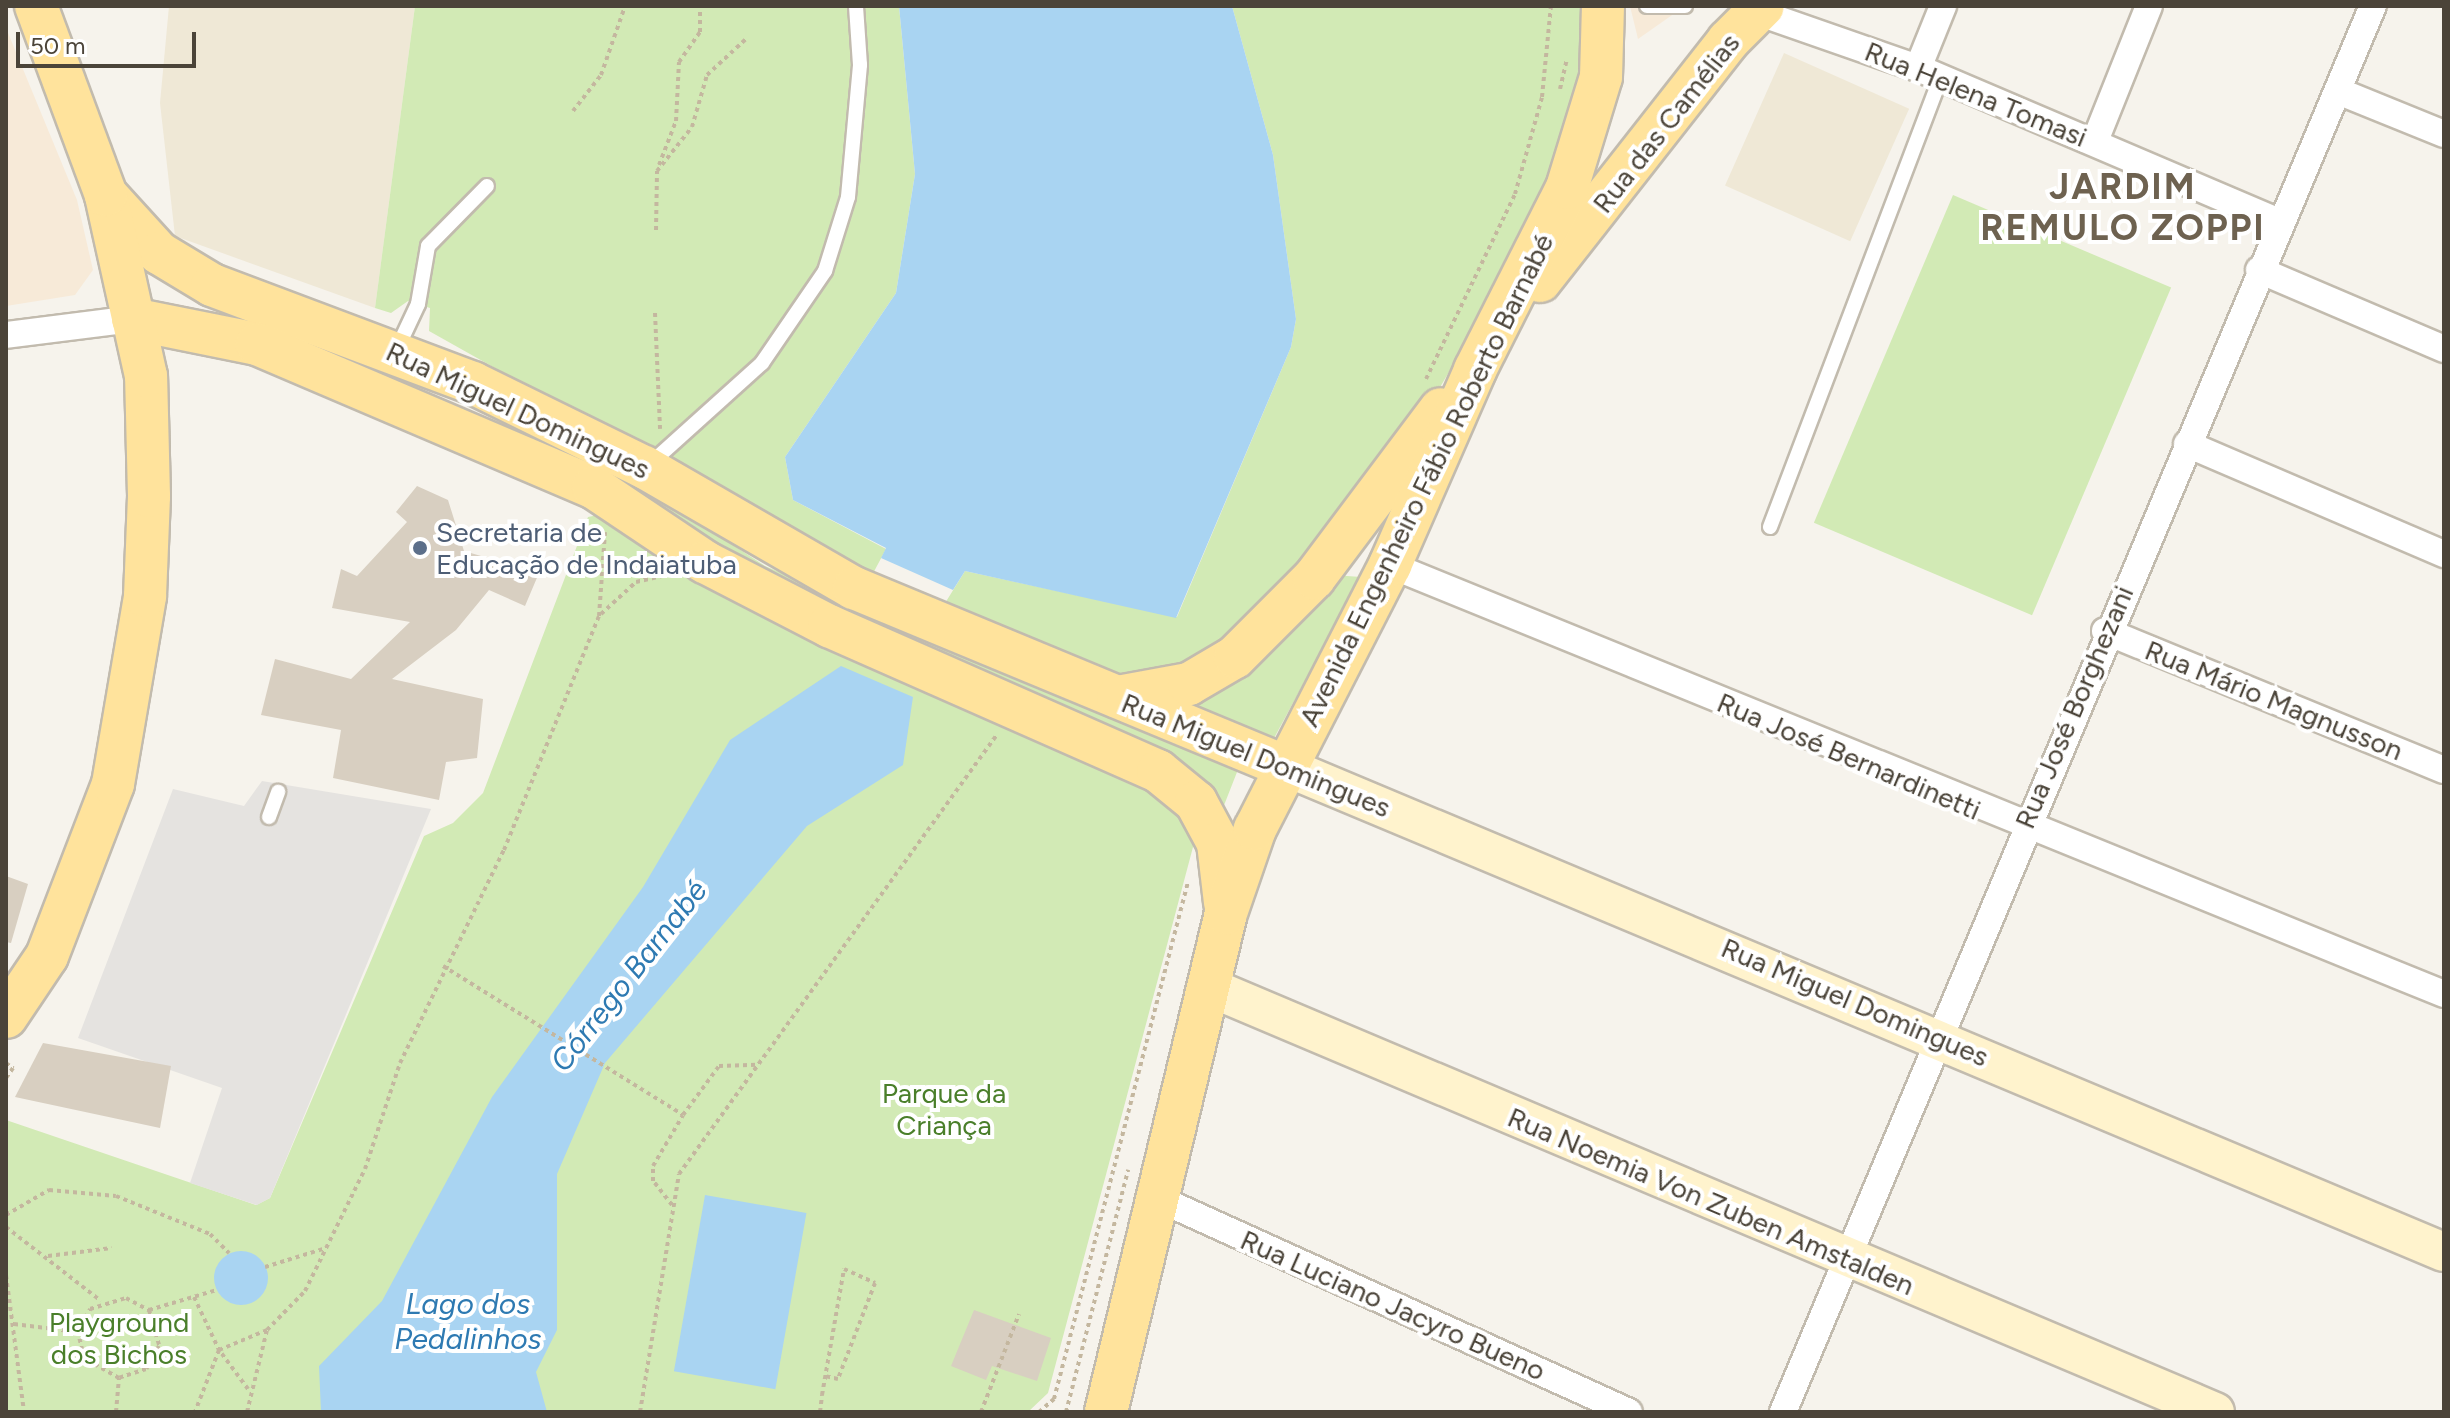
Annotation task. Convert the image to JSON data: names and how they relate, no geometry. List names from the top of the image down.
{
  "streets": {
    "main road": [
      "Rua das Camélias",
      "Rua Miguel Domingues",
      "Avenida Engenheiro Fábio Roberto Barnabé",
      "Rua Noemia Von Zuben Amstalden"
    ],
    "street": [
      "Rua Helena Tomasi",
      "Rua Mário Magnusson",
      "Rua José Borghezani",
      "Rua José Bernardinetti",
      "Rua Luciano Jacyro Bueno"
    ]
  },
  "crossings": [
    ["Rua Helena Tomasi", "Rua das Camélias"],
    ["Rua Helena Tomasi", "Rua José Borghezani"],
    ["Rua das Camélias", "Avenida Engenheiro Fábio Roberto Barnabé"],
    ["Rua Miguel Domingues", "Avenida Engenheiro Fábio Roberto Barnabé"],
    ["Rua Miguel Domingues", "Rua José Borghezani"],
    ["Avenida Engenheiro Fábio Roberto Barnabé", "Rua José Bernardinetti"],
    ["Avenida Engenheiro Fábio Roberto Barnabé", "Rua Noemia Von Zuben Amstalden"],
    ["Avenida Engenheiro Fábio Roberto Barnabé", "Rua Luciano Jacyro Bueno"],
    ["Rua Mário Magnusson", "Rua José Borghezani"],
    ["Rua José Borghezani", "Rua José Bernardinetti"],
    ["Rua José Borghezani", "Rua Noemia Von Zuben Amstalden"]
  ],
  "districts": ["JARDIM REMULO ZOPPI"],
  "water": ["Córrego Barnabé", "Lago dos Pedalinhos"],
  "parks": ["Parque da Criança", "Playground dos Bichos"],
  "places": ["Secretaria de Educação de Indaiatuba"],
  "scale_bar": "50 m"
}
